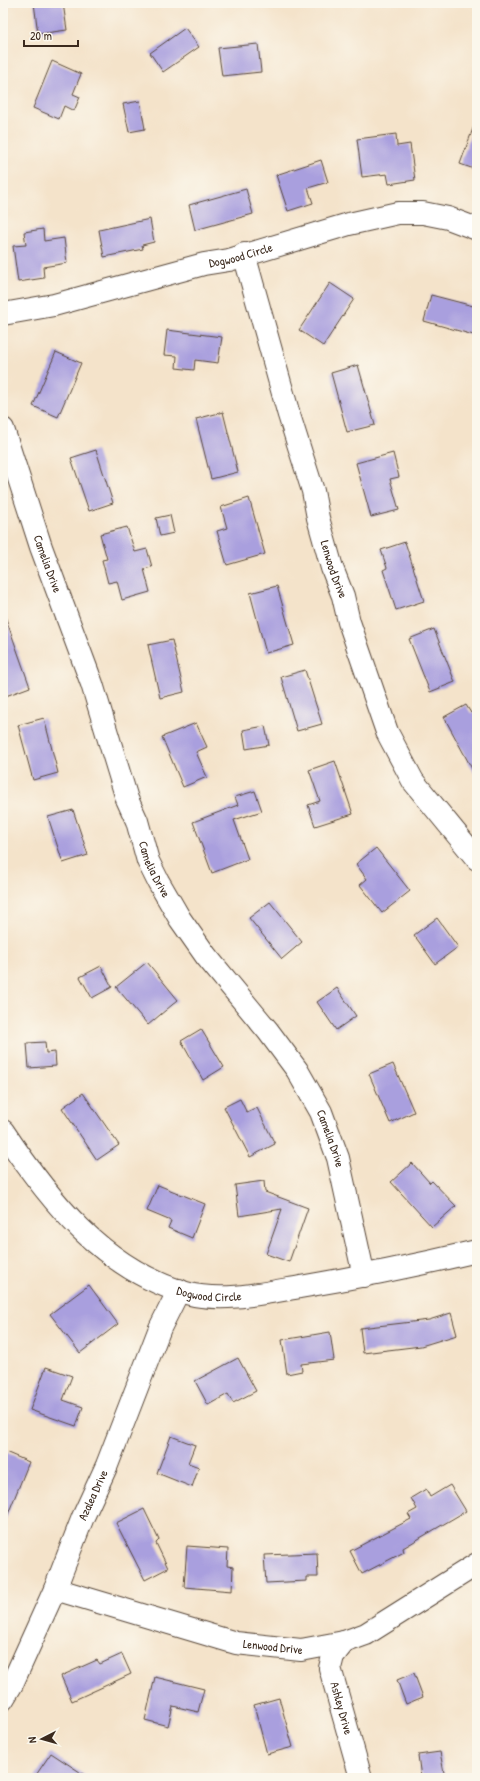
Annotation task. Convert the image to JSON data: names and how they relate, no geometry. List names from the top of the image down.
{
  "streets": {
    "street": [
      "Dogwood Circle",
      "Camelia Drive",
      "Lenwood Drive",
      "Azalea Drive",
      "Ashley Drive"
    ]
  },
  "crossings": [
    ["Dogwood Circle", "Camelia Drive"],
    ["Dogwood Circle", "Lenwood Drive"],
    ["Dogwood Circle", "Azalea Drive"],
    ["Lenwood Drive", "Azalea Drive"],
    ["Lenwood Drive", "Ashley Drive"]
  ],
  "scale_bar": "20 m",
  "north": "left"
}
